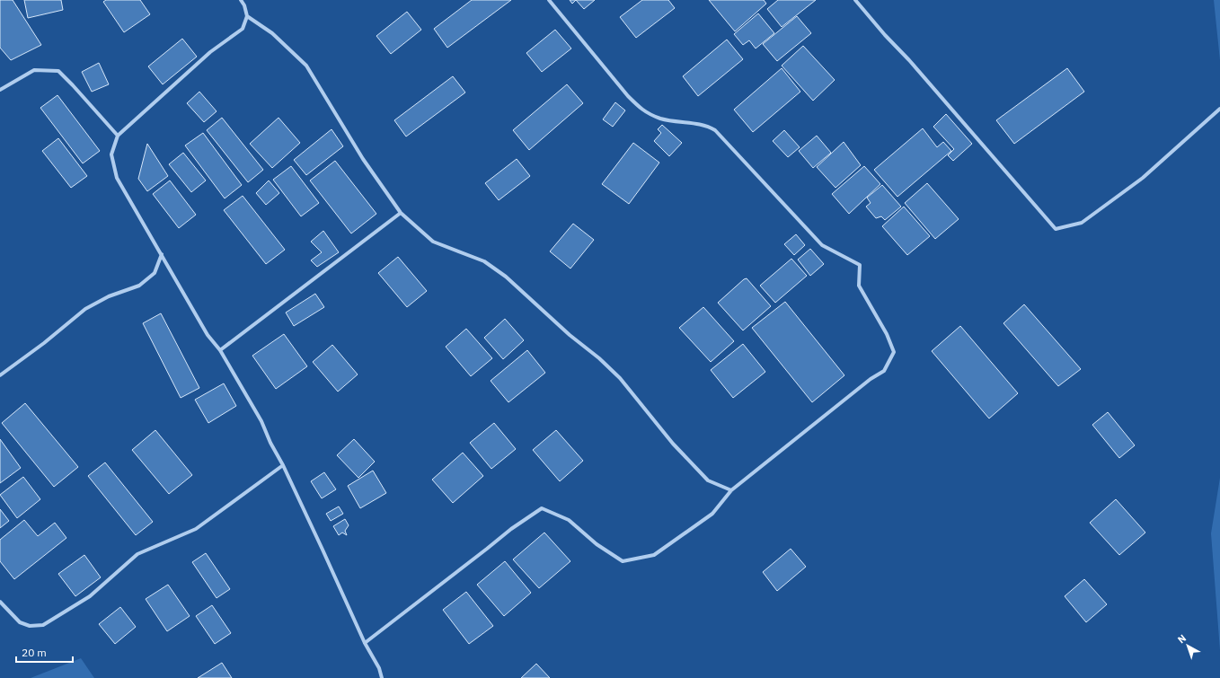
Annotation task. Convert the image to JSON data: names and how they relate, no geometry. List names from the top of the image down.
{
  "scale_bar": "20 m",
  "north": "top left"
}
